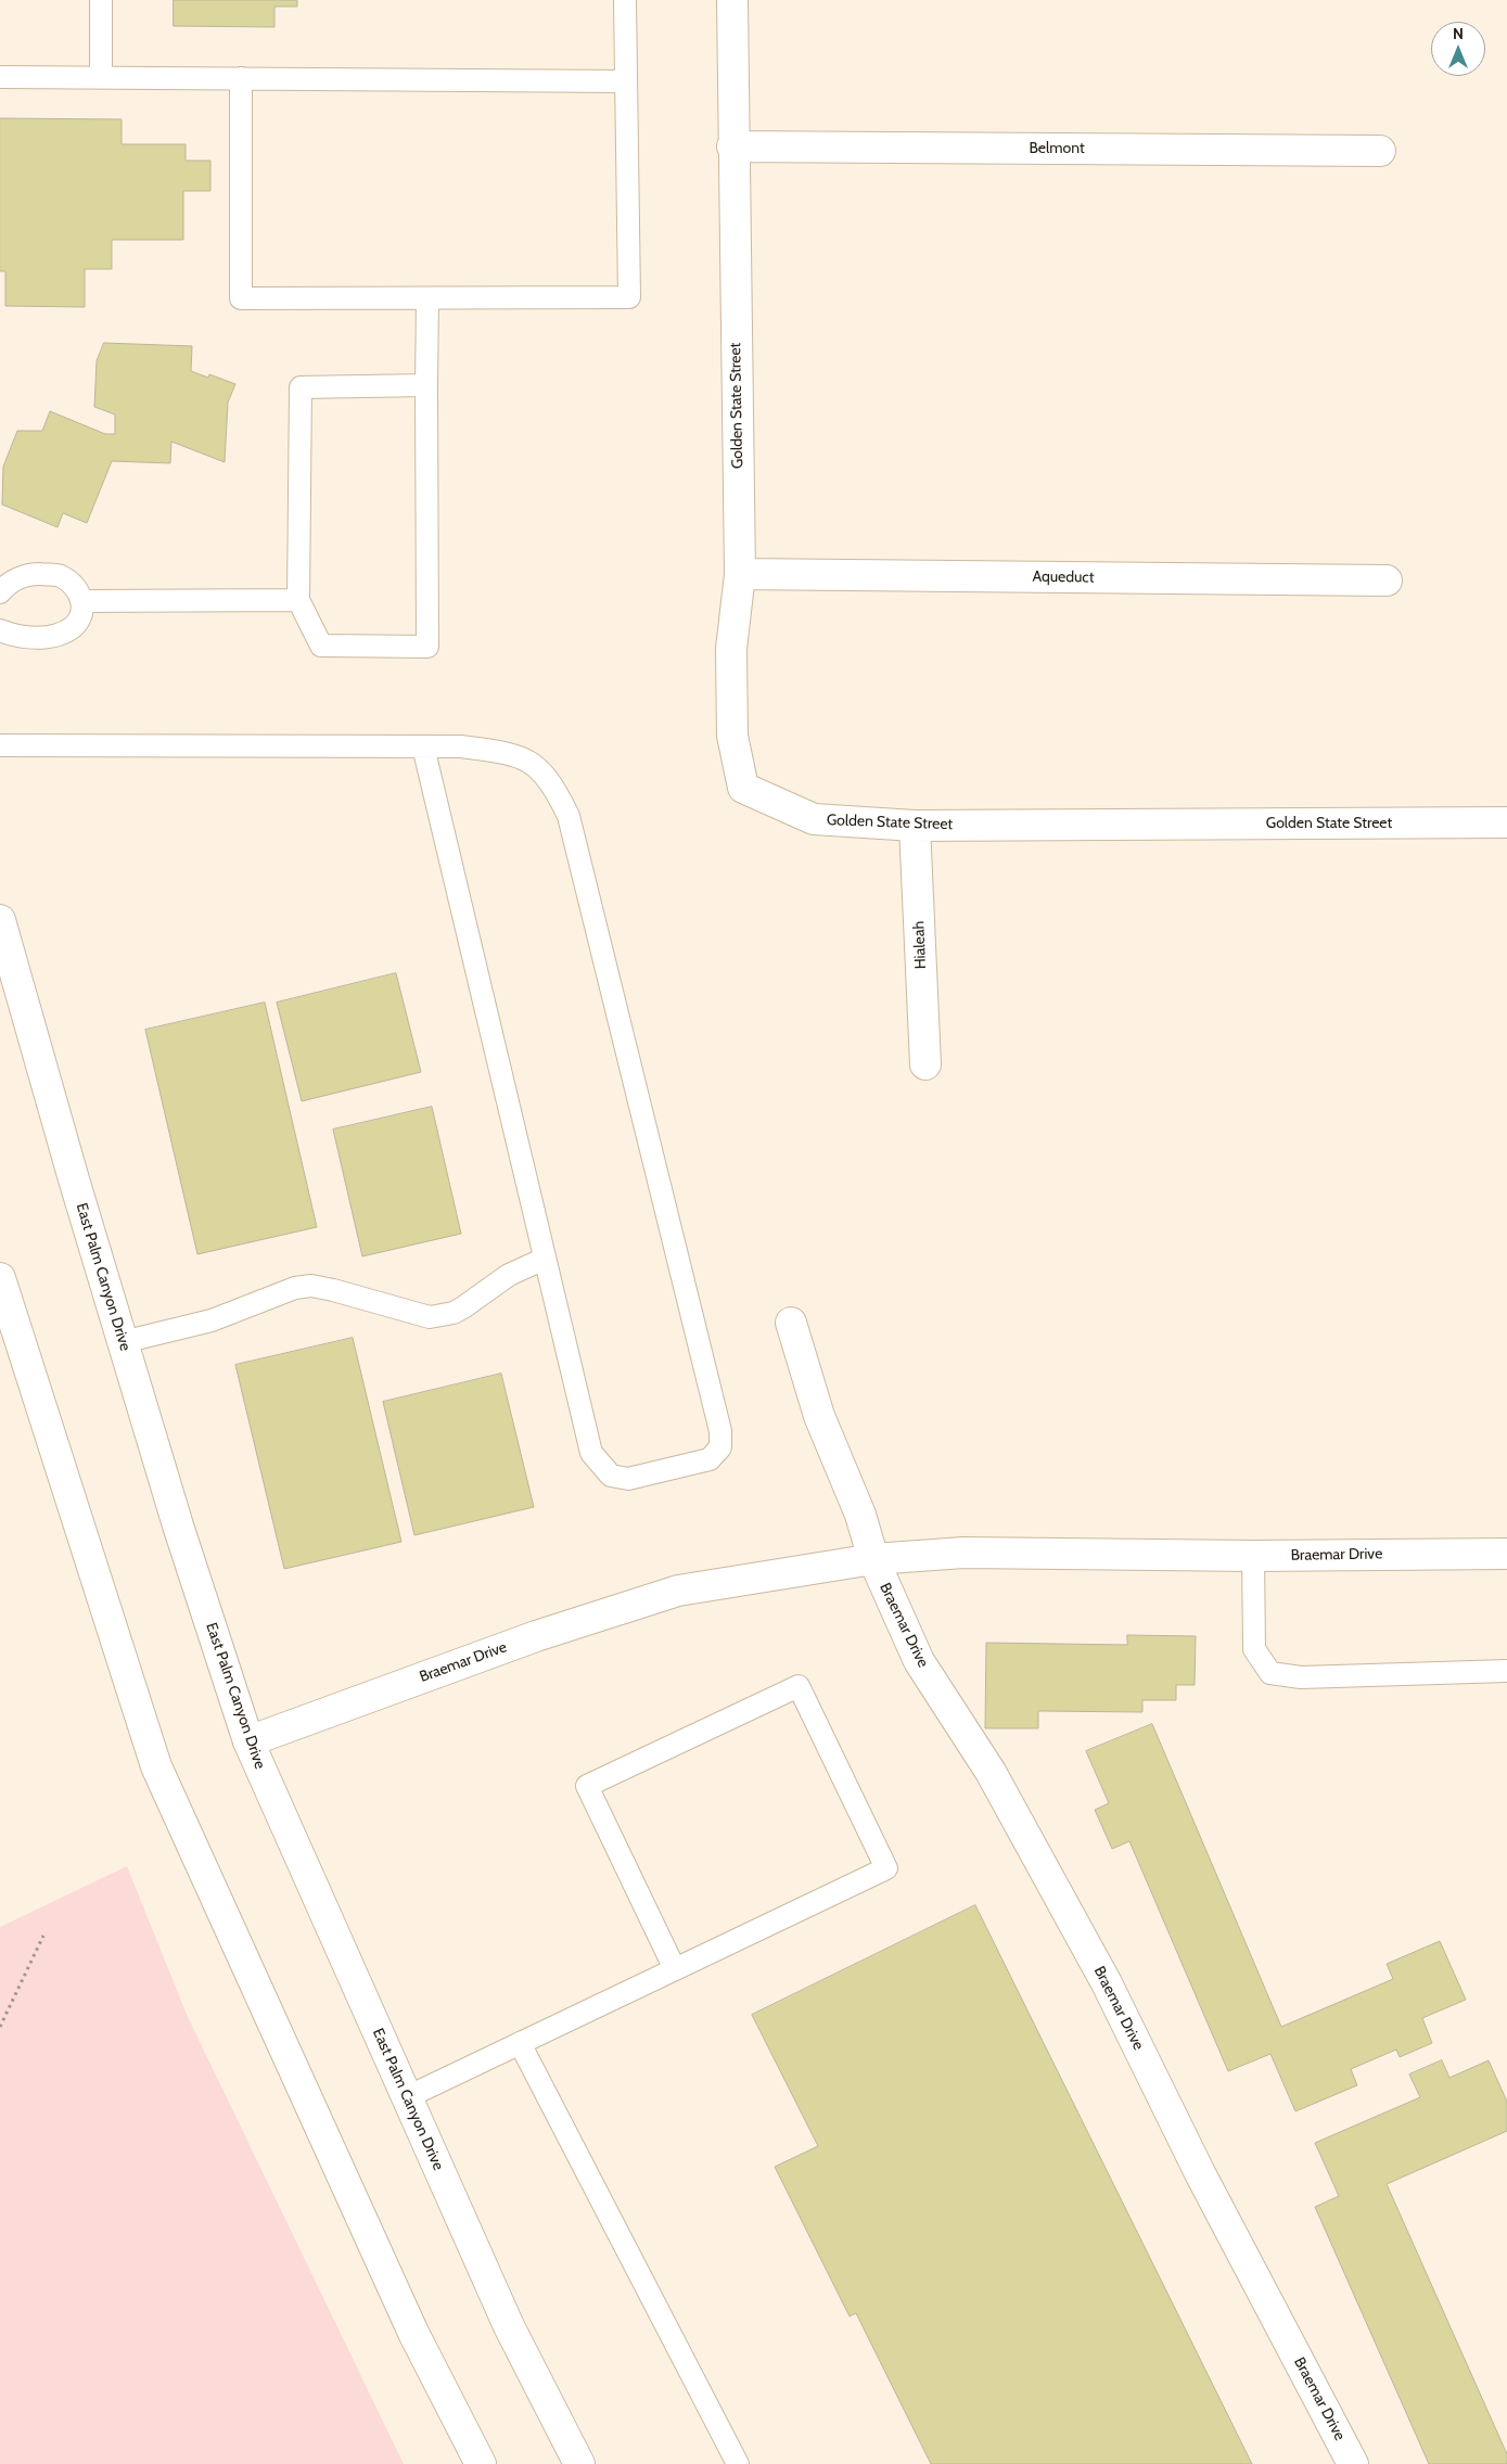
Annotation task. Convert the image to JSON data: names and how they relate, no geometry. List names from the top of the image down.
{
  "streets": {
    "street": [
      "Belmont",
      "Golden State Street",
      "Aqueduct",
      "Hialeah",
      "East Palm Canyon Drive",
      "Braemar Drive"
    ]
  },
  "crossings": [
    ["Belmont", "Golden State Street"],
    ["Golden State Street", "Aqueduct"],
    ["Golden State Street", "Hialeah"],
    ["East Palm Canyon Drive", "Braemar Drive"]
  ],
  "north": "top"
}
